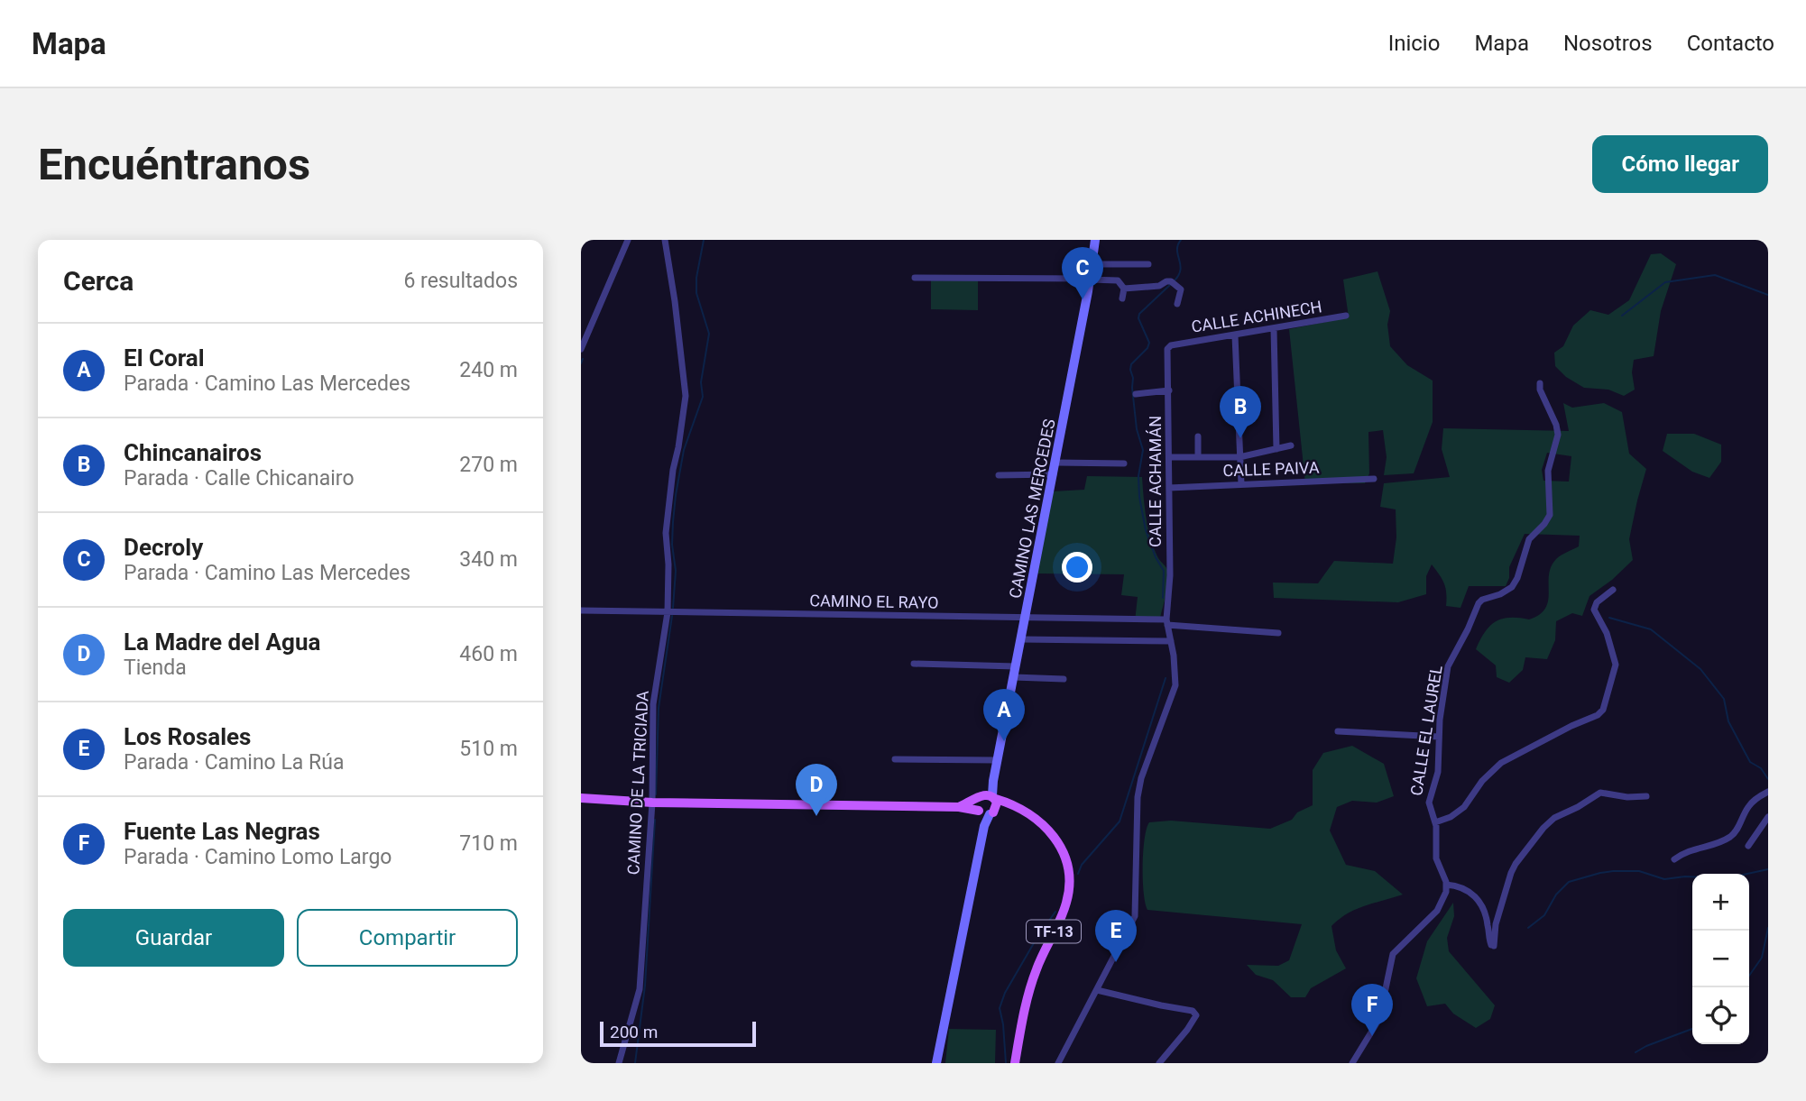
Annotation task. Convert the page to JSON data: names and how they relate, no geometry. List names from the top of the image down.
{
  "streets": {
    "main road": ["CAMINO LAS MERCEDES", "TF-13"],
    "street": [
      "CALLE ACHINECH",
      "CALLE PAIVA",
      "CALLE ACHAMÁN",
      "CAMINO EL RAYO",
      "CALLE EL LAUREL",
      "CAMINO DE LA TRICIADA"
    ]
  },
  "crossings": [
    ["CALLE ACHINECH", "CALLE ACHAMÁN"],
    ["CALLE PAIVA", "CALLE ACHAMÁN"],
    ["CALLE ACHAMÁN", "CAMINO EL RAYO"],
    ["CAMINO LAS MERCEDES", "CAMINO EL RAYO"],
    ["CAMINO LAS MERCEDES", "TF-13"],
    ["CAMINO EL RAYO", "CAMINO DE LA TRICIADA"]
  ],
  "scale_bar": "200 m",
  "page": {
    "header": "Mapa",
    "nav": [
      "Inicio",
      "Mapa",
      "Nosotros",
      "Contacto"
    ],
    "buttons": [
      "Cómo llegar",
      ["Guardar", "Compartir"]
    ],
    "title": "Encuéntranos",
    "heading": ["Cerca", "6 resultados"],
    "pins": [
      "C",
      "B",
      "A",
      "D",
      "E",
      "F"
    ],
    "list": [
      {
        "mark": "A",
        "name": "El Coral",
        "note": "Parada · Camino Las Mercedes",
        "value": "240 m"
      },
      {
        "mark": "B",
        "name": "Chincanairos",
        "note": "Parada · Calle Chicanairo",
        "value": "270 m"
      },
      {
        "mark": "C",
        "name": "Decroly",
        "note": "Parada · Camino Las Mercedes",
        "value": "340 m"
      },
      {
        "mark": "D",
        "name": "La Madre del Agua",
        "note": "Tienda",
        "value": "460 m"
      },
      {
        "mark": "E",
        "name": "Los Rosales",
        "note": "Parada · Camino La Rúa",
        "value": "510 m"
      },
      {
        "mark": "F",
        "name": "Fuente Las Negras",
        "note": "Parada · Camino Lomo Largo",
        "value": "710 m"
      }
    ],
    "map_buttons": ["+", "−"],
    "scale": "200 m"
  }
}
